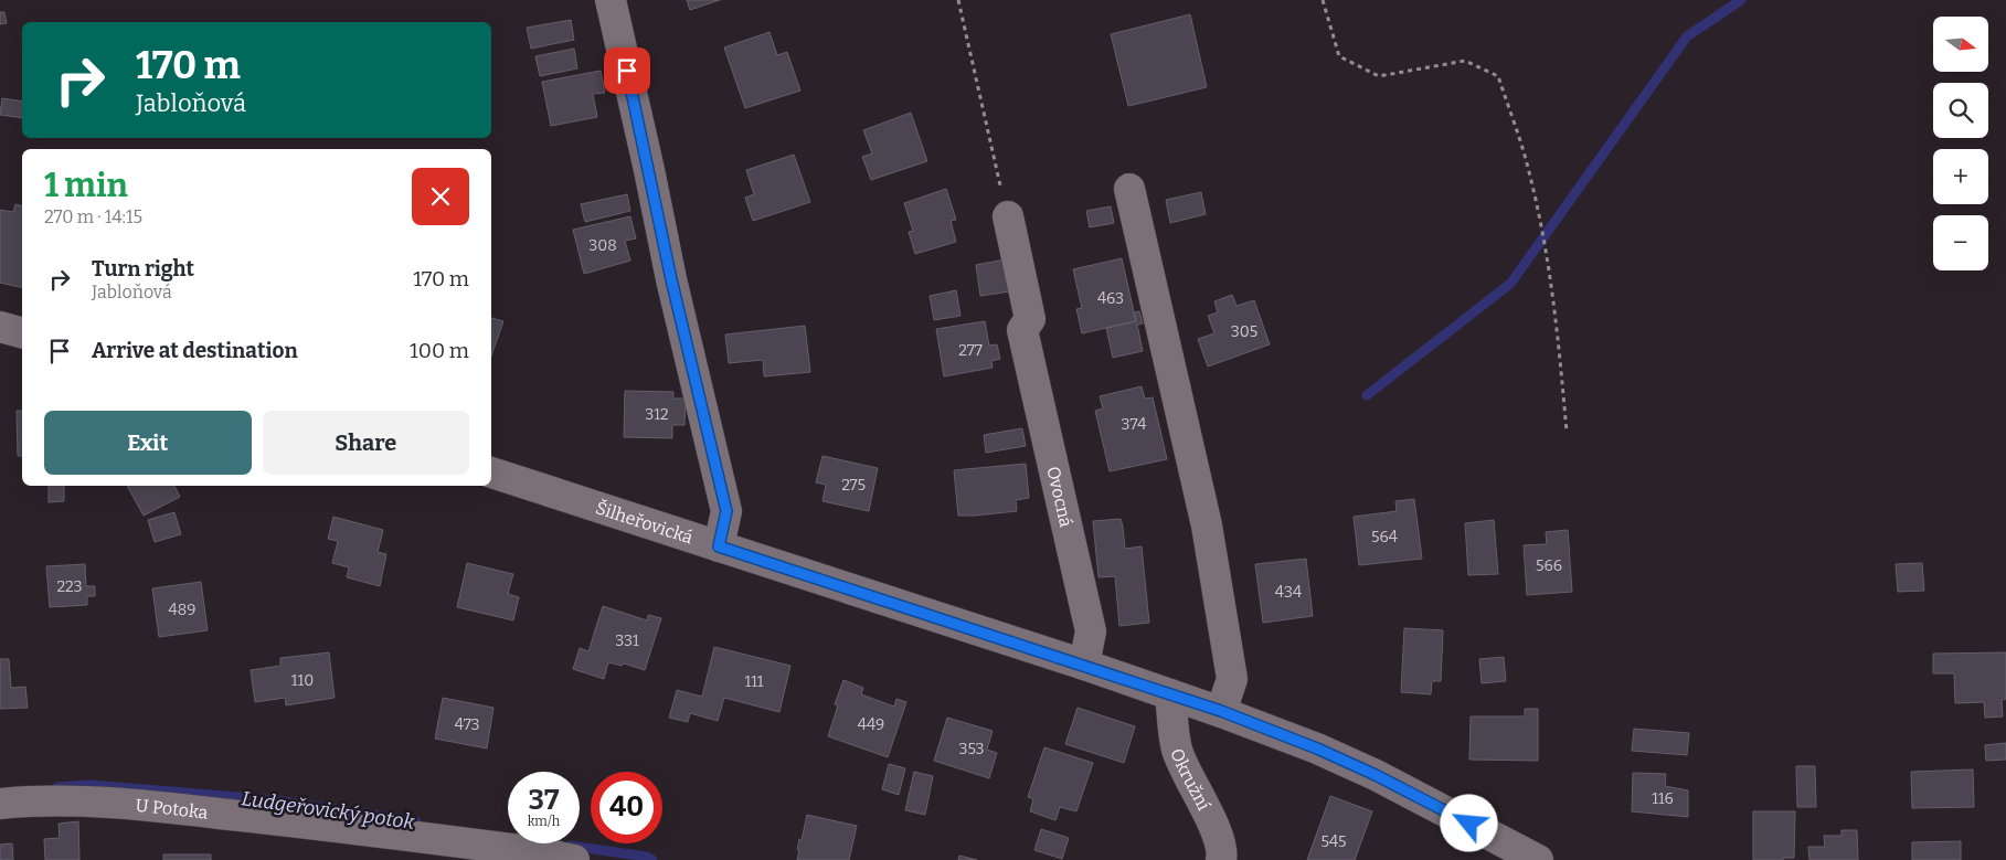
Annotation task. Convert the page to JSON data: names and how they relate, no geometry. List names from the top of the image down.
{
  "streets": {
    "street": [
      "Ovocná",
      "Šilheřovická",
      "Okružní",
      "U Potoka"
    ]
  },
  "crossings": [
    ["Ovocná", "Šilheřovická"],
    ["Šilheřovická", "Okružní"]
  ],
  "water": ["Ludgeřovický potok"],
  "house_numbers": [
    "308",
    "463",
    "305",
    "277",
    "312",
    "374",
    "275",
    "564",
    "566",
    "223",
    "434",
    "489",
    "331",
    "110",
    "111",
    "473",
    "449",
    "353",
    "116",
    "545"
  ],
  "north": "right",
  "page": {
    "map_buttons": ["+", "−"],
    "turn": ["170 m", "Jabloňová"],
    "heading": ["1 min", "270 m · 14:15"],
    "list": [
      {
        "name": "Turn right",
        "note": "Jabloňová",
        "value": "170 m"
      },
      {
        "name": "Arrive at destination",
        "value": "100 m"
      }
    ],
    "buttons": ["Exit", "Share"],
    "speed": "37 km/h",
    "limit": "40"
  }
}
